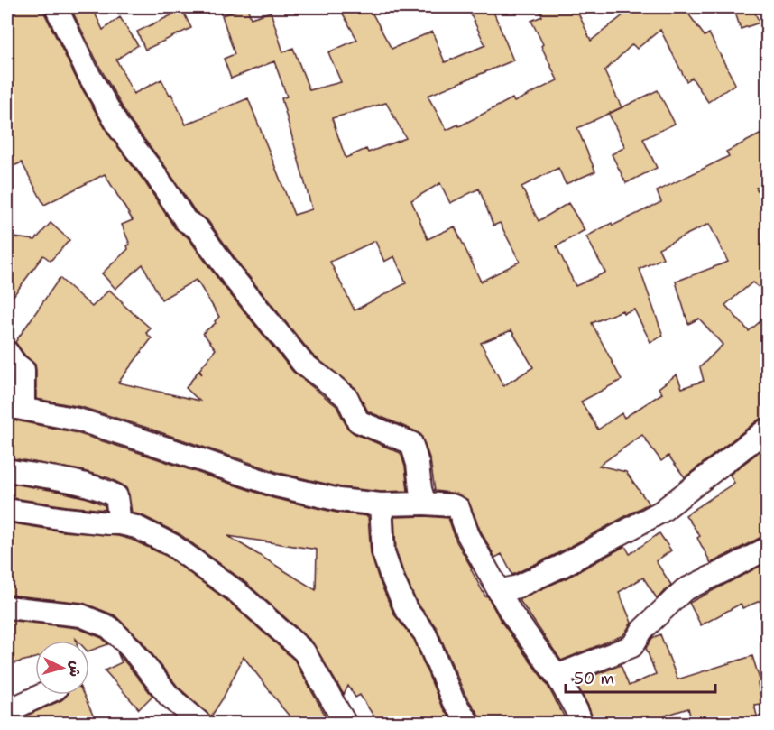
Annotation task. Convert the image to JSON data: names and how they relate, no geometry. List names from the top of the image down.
{
  "scale_bar": "50 m",
  "north": "right"
}
